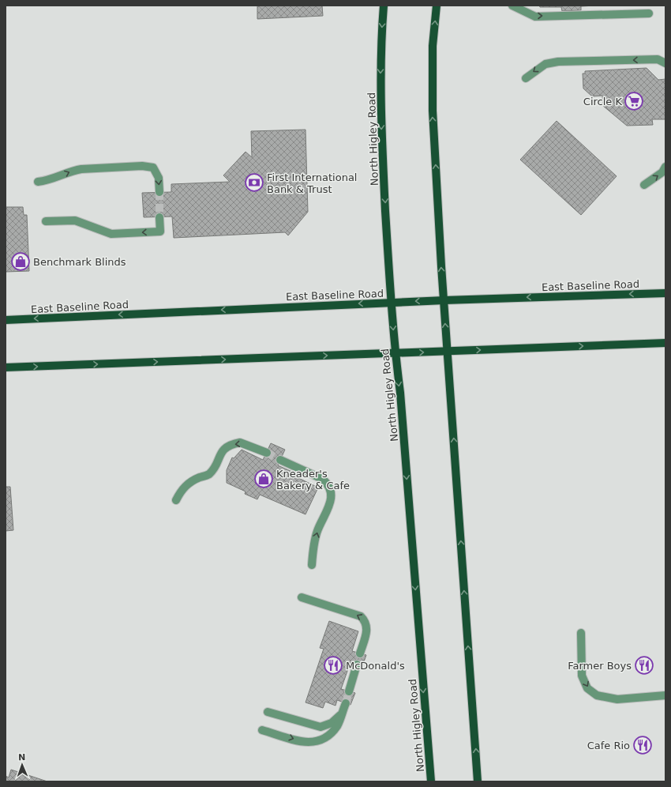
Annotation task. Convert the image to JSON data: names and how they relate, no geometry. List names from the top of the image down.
{
  "streets": {
    "main road": ["North Higley Road", "East Baseline Road"]
  },
  "crossings": [
    ["North Higley Road", "East Baseline Road"]
  ],
  "places": {
    "supermarket": ["Circle K"],
    "bank": ["First International Bank & Trust"],
    "shop": ["Benchmark Blinds", "Kneader's Bakery & Cafe"],
    "restaurant": ["McDonald's", "Farmer Boys", "Cafe Rio"]
  },
  "north": "top"
}
